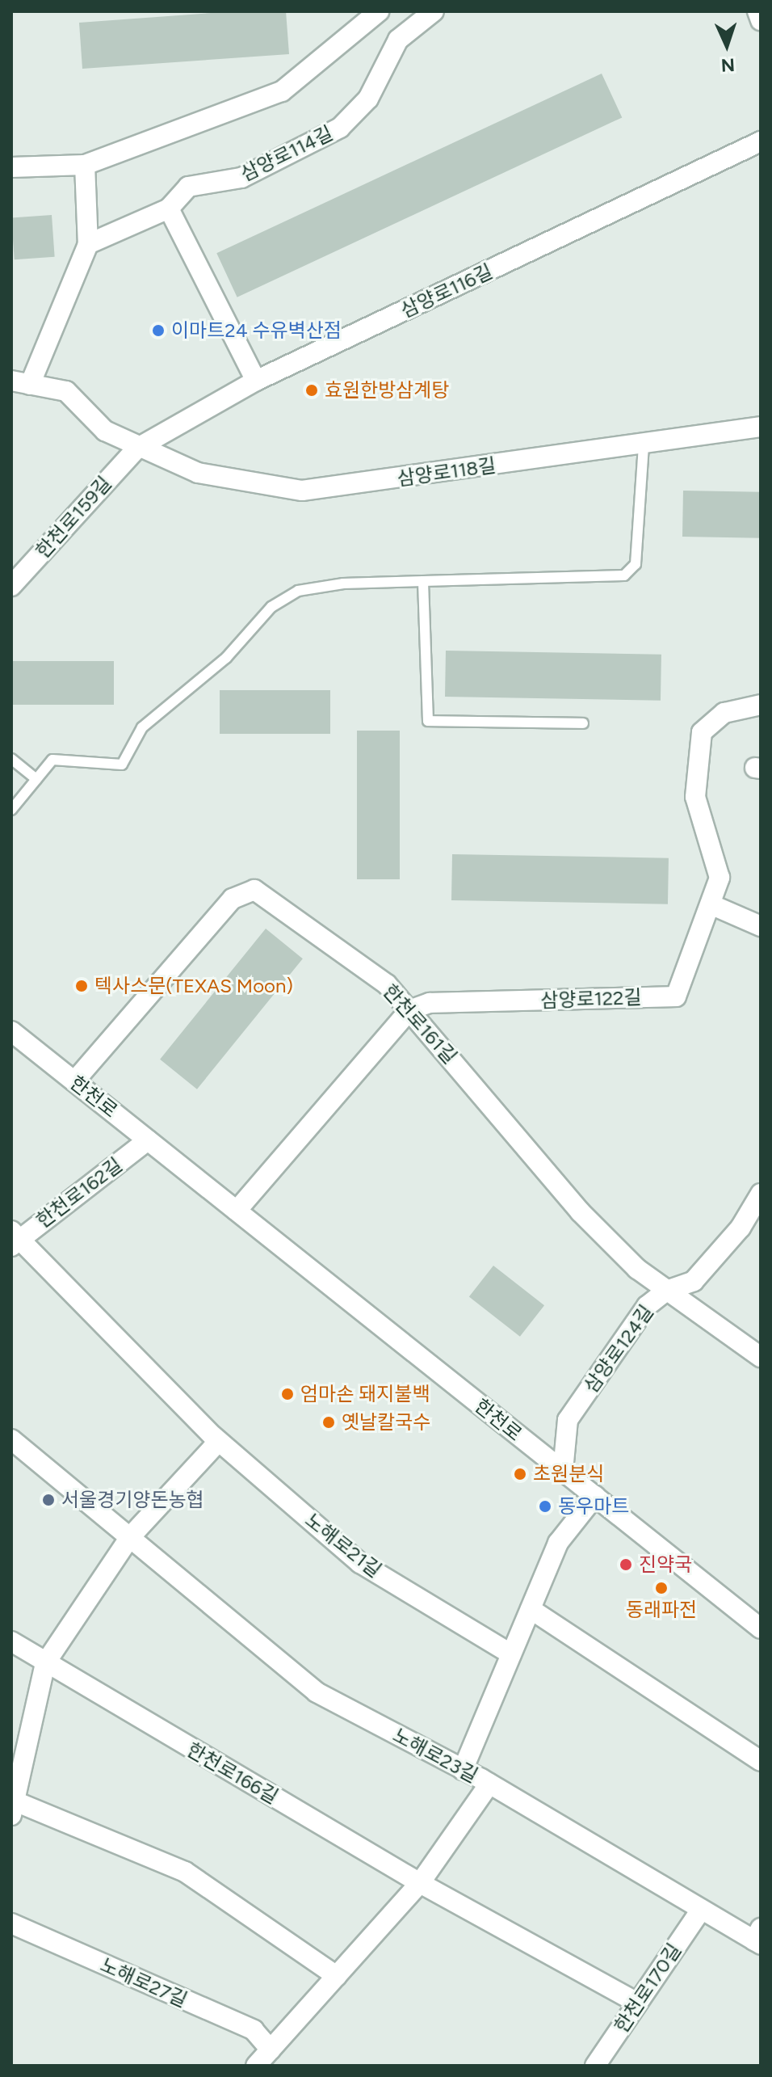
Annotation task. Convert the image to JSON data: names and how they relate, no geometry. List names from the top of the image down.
{
  "streets": {
    "street": [
      "삼양로114길",
      "삼양로116길",
      "삼양로118길",
      "한천로159길",
      "삼양로122길",
      "한천로161길",
      "한천로",
      "한천로162길",
      "삼양로124길",
      "노해로21길",
      "노해로23길",
      "한천로166길",
      "노해로27길",
      "한천로170길"
    ]
  },
  "crossings": [
    ["삼양로116길", "삼양로118길"],
    ["삼양로116길", "한천로159길"],
    ["삼양로118길", "한천로159길"],
    ["삼양로122길", "한천로161길"],
    ["한천로161길", "한천로"],
    ["한천로161길", "삼양로124길"],
    ["한천로", "한천로162길"],
    ["한천로", "삼양로124길"],
    ["한천로162길", "노해로21길"],
    ["노해로23길", "한천로170길"],
    ["한천로166길", "한천로170길"]
  ],
  "places": [
    "이마트24 수유벽산점",
    "효원한방삼계탕",
    "텍사스문(TEXAS Moon)",
    "엄마손 돼지불백",
    "옛날칼국수",
    "초원분식",
    "서울경기양돈농협",
    "동우마트",
    "진약국",
    "동래파전"
  ],
  "north": "bottom"
}
